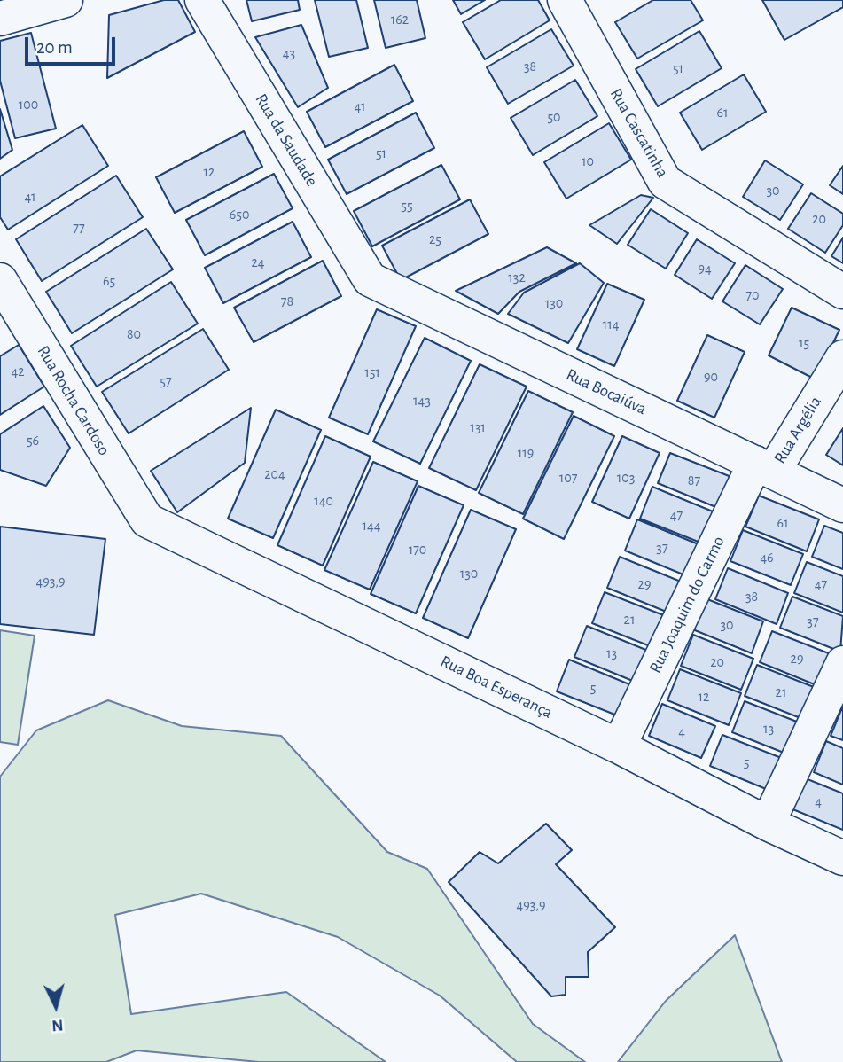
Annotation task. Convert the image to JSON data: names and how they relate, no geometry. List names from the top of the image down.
{
  "streets": {
    "street": [
      "Rua Cascatinha",
      "Rua da Saudade",
      "Rua Bocaiúva",
      "Rua Rocha Cardoso",
      "Rua Argélia",
      "Rua Joaquim do Carmo",
      "Rua Boa Esperança"
    ]
  },
  "crossings": [
    ["Rua da Saudade", "Rua Bocaiúva"],
    ["Rua Bocaiúva", "Rua Argélia"],
    ["Rua Bocaiúva", "Rua Joaquim do Carmo"],
    ["Rua Rocha Cardoso", "Rua Boa Esperança"],
    ["Rua Argélia", "Rua Joaquim do Carmo"],
    ["Rua Joaquim do Carmo", "Rua Boa Esperança"]
  ],
  "house_numbers": [
    "162",
    "43",
    "38",
    "51",
    "100",
    "41",
    "61",
    "50",
    "51",
    "10",
    "12",
    "30",
    "41",
    "55",
    "650",
    "20",
    "77",
    "25",
    "24",
    "94",
    "132",
    "65",
    "70",
    "78",
    "130",
    "114",
    "80",
    "15",
    "42",
    "151",
    "90",
    "57",
    "143",
    "131",
    "56",
    "119",
    "204",
    "107",
    "103",
    "87",
    "140",
    "47",
    "61",
    "144",
    "37",
    "170",
    "46",
    "130",
    "493,9",
    "29",
    "47",
    "38",
    "21",
    "37",
    "30",
    "13",
    "29",
    "20",
    "5",
    "21",
    "12",
    "13",
    "4",
    "5",
    "4",
    "493,9"
  ],
  "scale_bar": "20 m",
  "north": "bottom"
}
